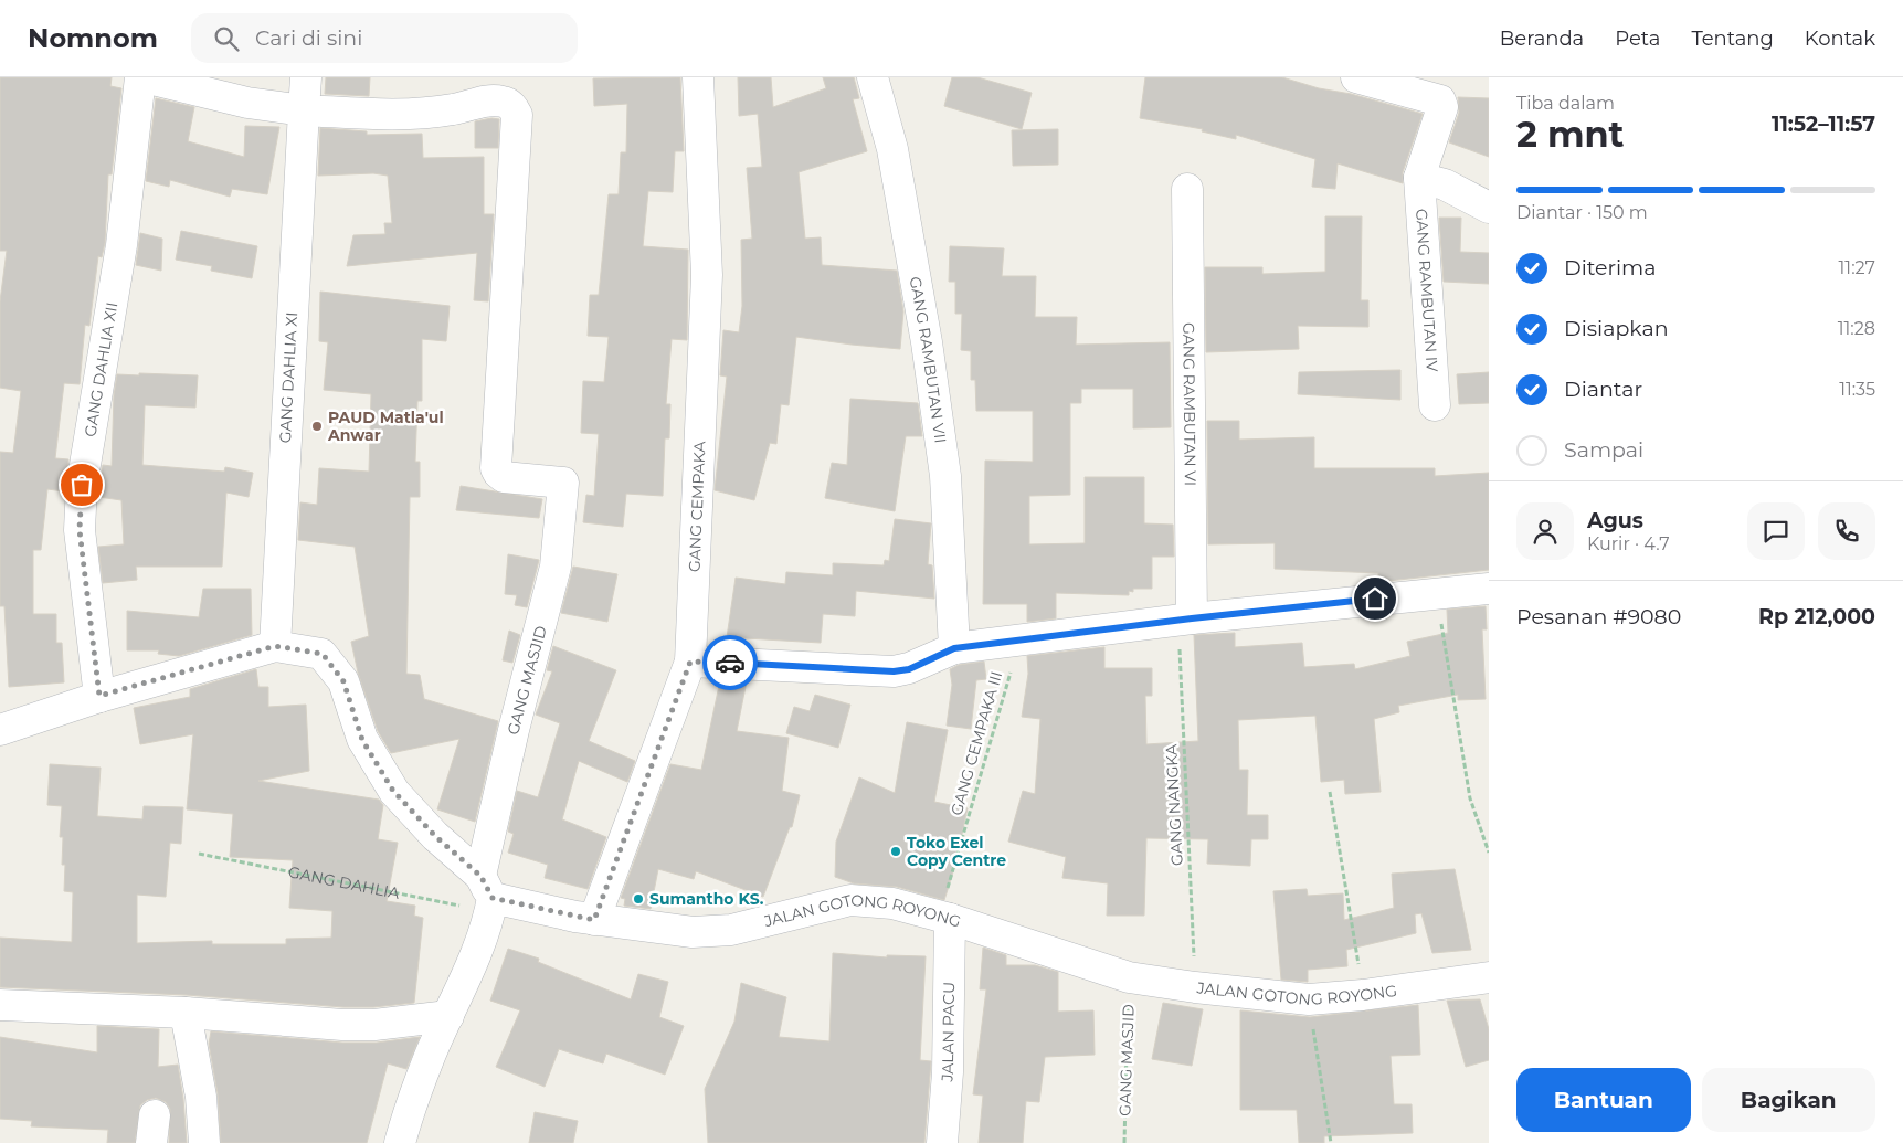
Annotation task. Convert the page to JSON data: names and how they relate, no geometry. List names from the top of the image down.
{
  "streets": {
    "street": [
      "GANG RAMBUTAN IV",
      "GANG RAMBUTAN VII",
      "GANG DAHLIA XII",
      "GANG DAHLIA XI",
      "GANG RAMBUTAN VI",
      "GANG CEMPAKA",
      "GANG MASJID",
      "JALAN GOTONG ROYONG",
      "JALAN PACU"
    ],
    "path": ["GANG CEMPAKA III", "GANG NANGKA", "GANG DAHLIA"]
  },
  "crossings": [
    ["GANG RAMBUTAN VI", "GANG NANGKA"],
    ["GANG CEMPAKA", "JALAN GOTONG ROYONG"],
    ["GANG MASJID", "GANG DAHLIA"],
    ["GANG MASJID", "JALAN GOTONG ROYONG"],
    ["GANG CEMPAKA III", "JALAN GOTONG ROYONG"],
    ["GANG CEMPAKA III", "JALAN PACU"],
    ["GANG NANGKA", "JALAN GOTONG ROYONG"],
    ["GANG DAHLIA", "JALAN GOTONG ROYONG"],
    ["JALAN GOTONG ROYONG", "JALAN PACU"]
  ],
  "places": ["PAUD Matla'ul Anwar", "Toko Exel Copy Centre", "Sumantho KS."],
  "page": {
    "header": "Nomnom",
    "search": "Cari di sini",
    "nav": [
      "Beranda",
      "Peta",
      "Tentang",
      "Kontak"
    ],
    "heading": ["2 mnt", "Tiba dalam", "11:52–11:57"],
    "panel": [
      "Agus",
      "Kurir · 4.7",
      "Pesanan #9080",
      "Rp 212,000"
    ],
    "bar": "Diantar · 150 m",
    "list": [
      ["Diterima", "11:27"],
      ["Disiapkan", "11:28"],
      ["Diantar", "11:35"],
      "Sampai"
    ],
    "buttons": ["Bantuan", "Bagikan"]
  }
}
